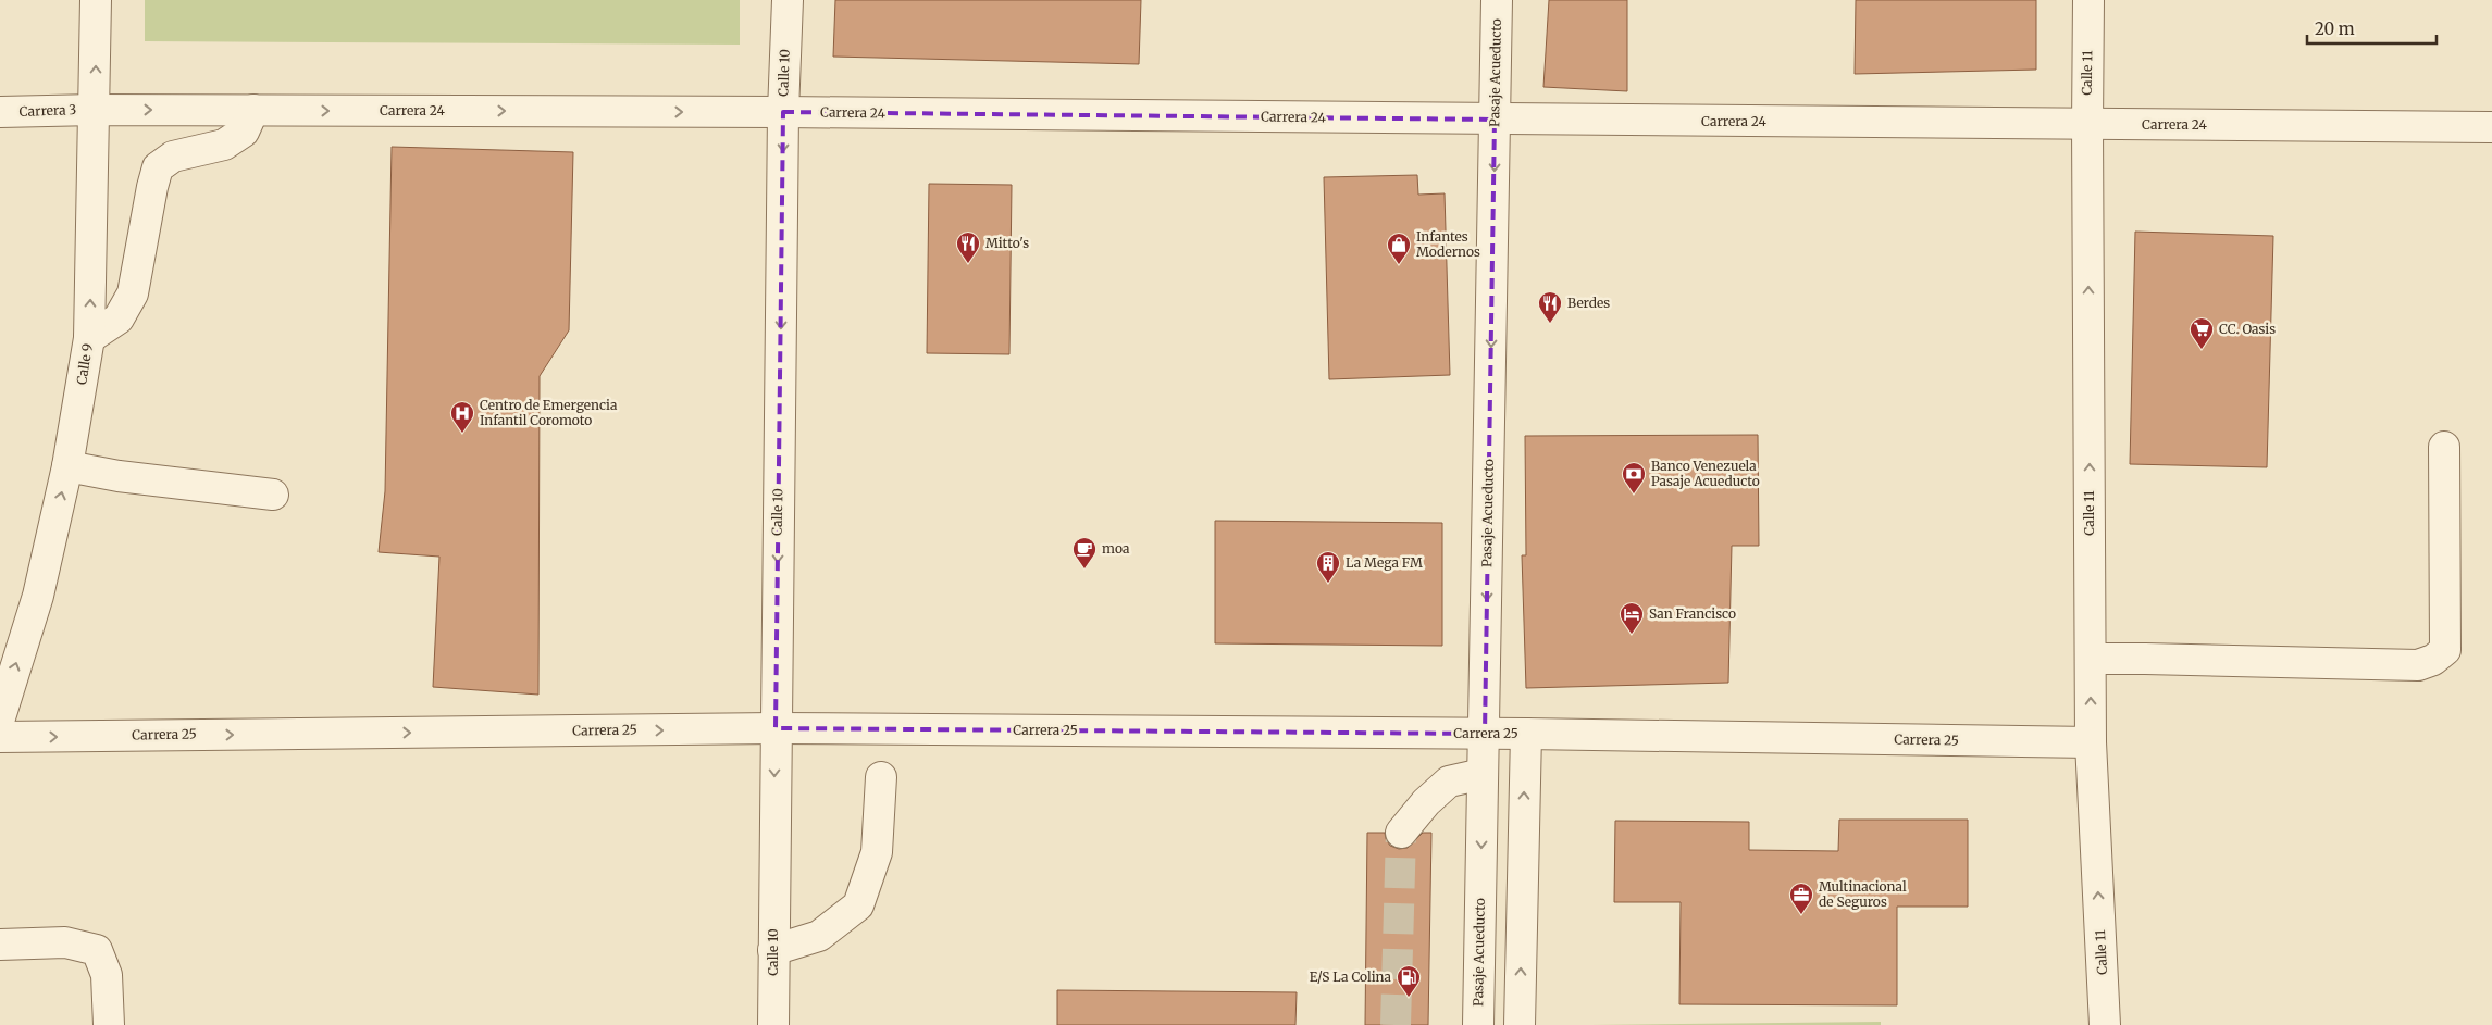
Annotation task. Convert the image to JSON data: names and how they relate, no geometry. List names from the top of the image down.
{
  "streets": {
    "street": [
      "Calle 10",
      "Pasaje Acueducto",
      "Calle 11",
      "Carrera 3",
      "Carrera 24",
      "Calle 9",
      "Carrera 25"
    ]
  },
  "crossings": [
    ["Calle 10", "Carrera 24"],
    ["Calle 10", "Carrera 25"],
    ["Pasaje Acueducto", "Carrera 24"],
    ["Pasaje Acueducto", "Carrera 25"],
    ["Calle 11", "Carrera 24"],
    ["Calle 11", "Carrera 25"],
    ["Carrera 3", "Carrera 24"],
    ["Carrera 3", "Calle 9"],
    ["Carrera 24", "Calle 9"]
  ],
  "one_way": [
    "Calle 10",
    "Pasaje Acueducto",
    "Calle 11",
    "Calle 9",
    "Carrera 25"
  ],
  "places": {
    "restaurant": ["Mitto's", "Berdes"],
    "shop": ["Infantes Modernos"],
    "supermarket": ["CC. Oasis"],
    "hospital": ["Centro de Emergencia Infantil Coromoto"],
    "bank": ["Banco Venezuela Pasaje Acueducto"],
    "cafe": ["moa"],
    "building": ["La Mega FM"],
    "hotel": ["San Francisco"],
    "office": ["Multinacional de Seguros"],
    "fuel station": ["E/S La Colina"]
  },
  "scale_bar": "20 m"
}
